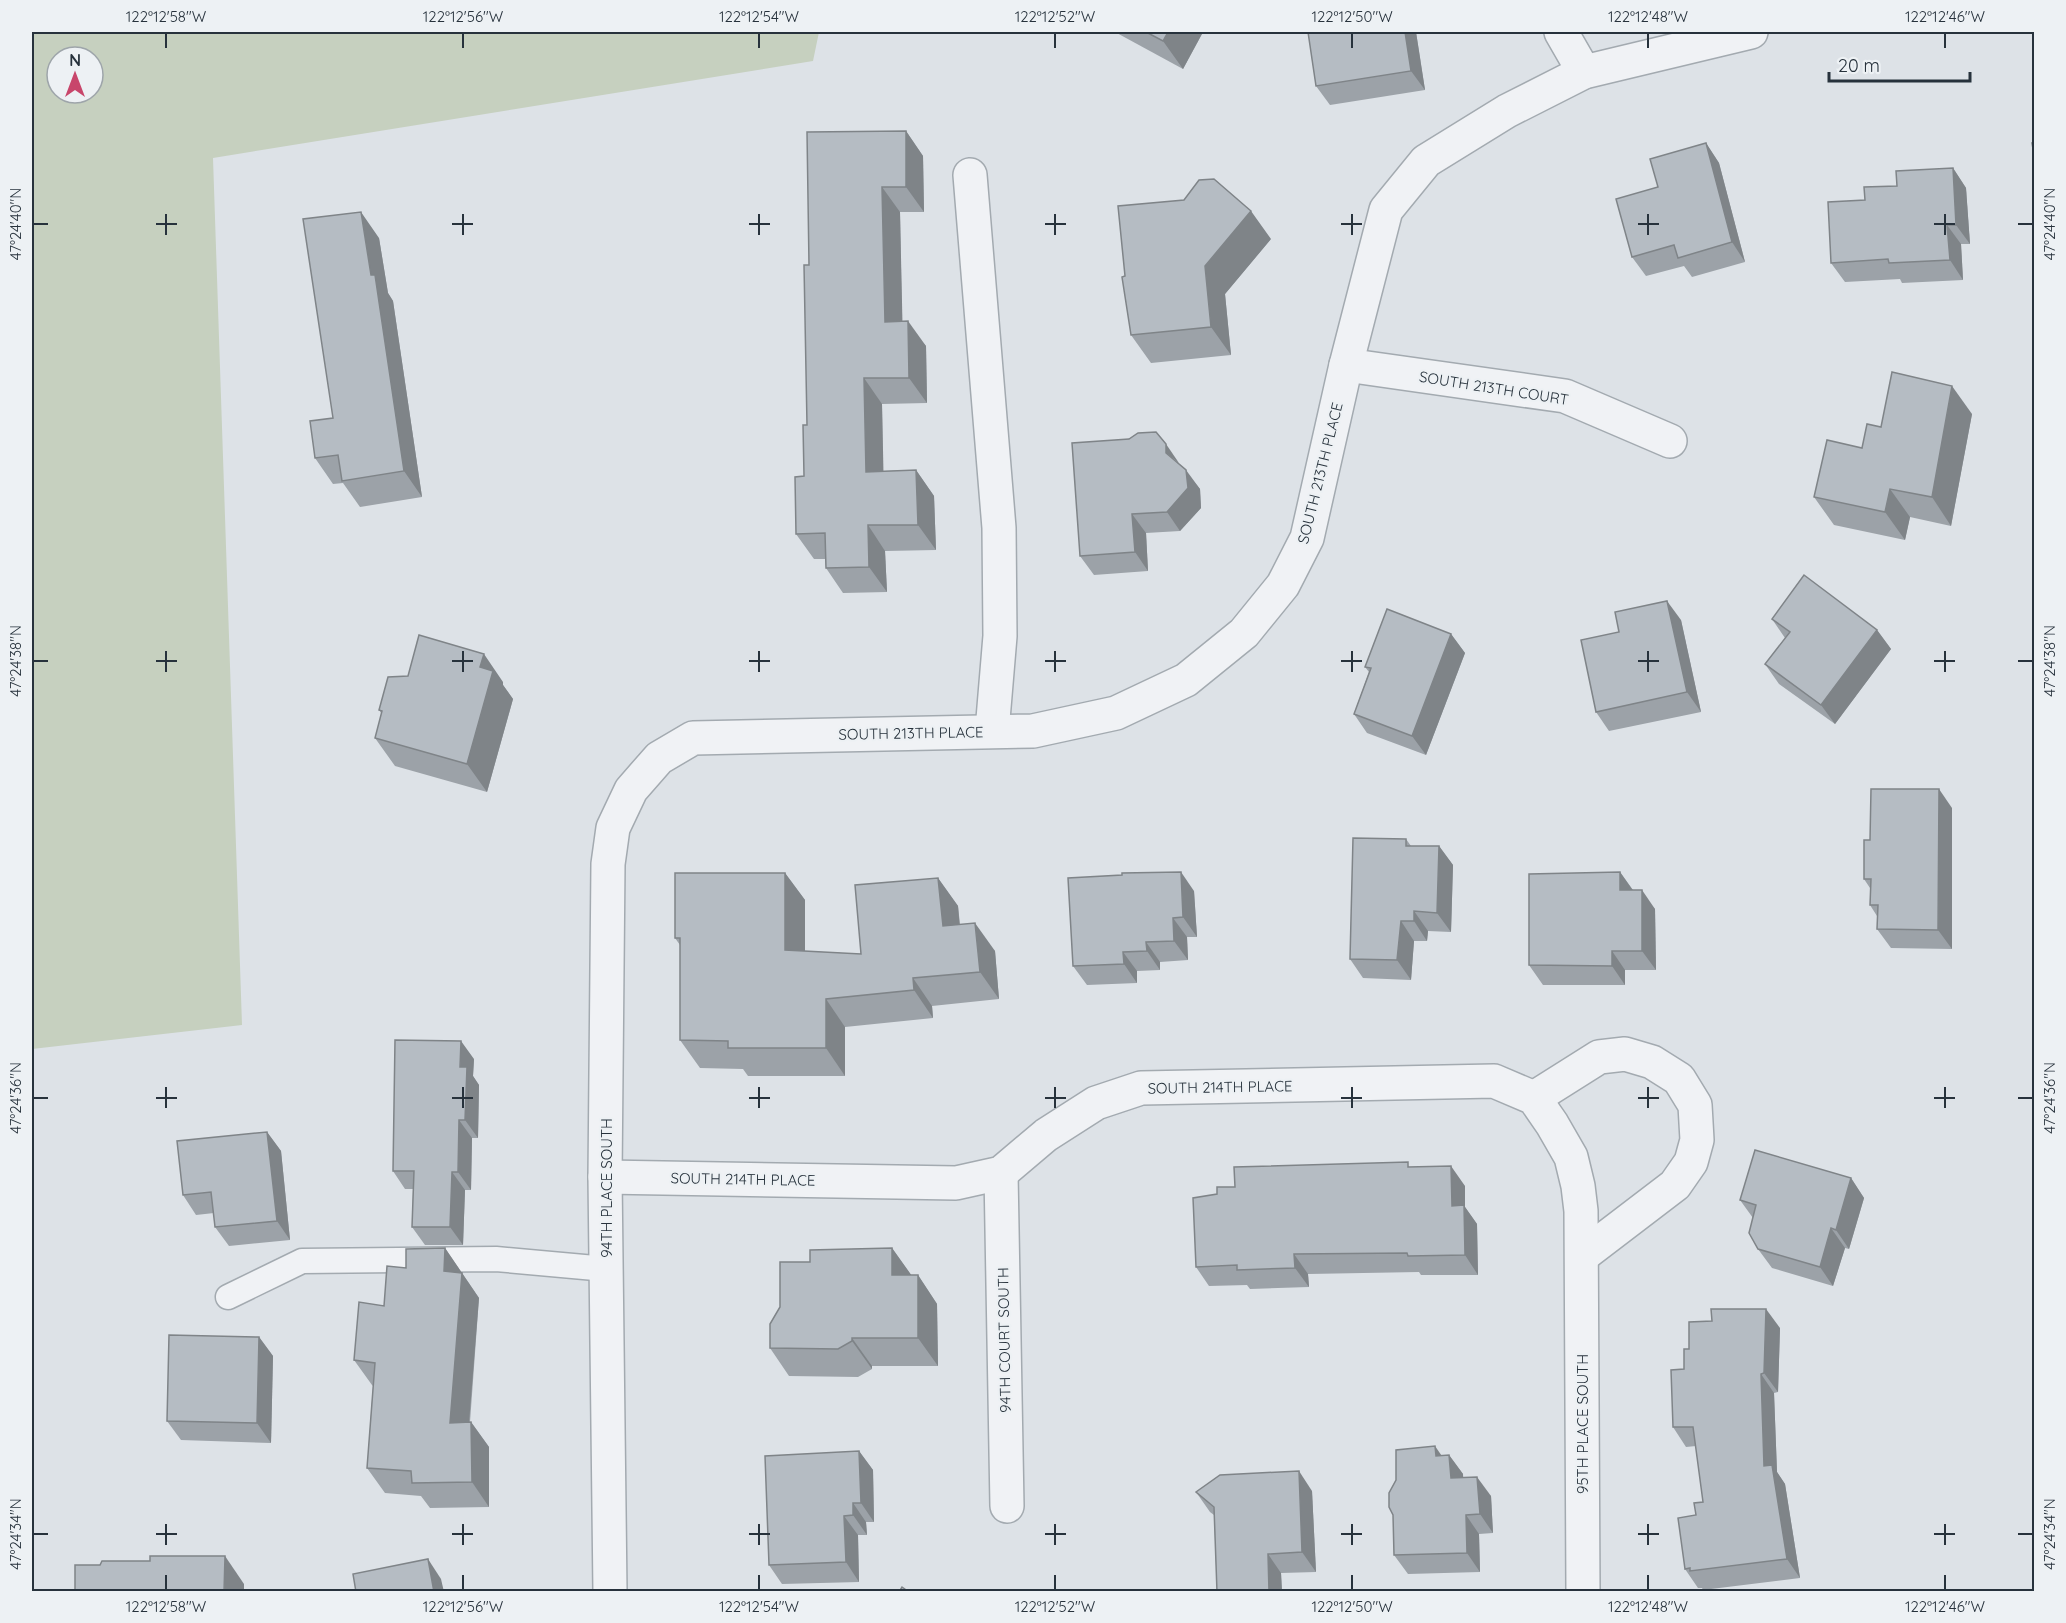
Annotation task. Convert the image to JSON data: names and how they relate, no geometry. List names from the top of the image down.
{
  "streets": {
    "street": [
      "SOUTH 213TH COURT",
      "SOUTH 213TH PLACE",
      "SOUTH 214TH PLACE",
      "94TH PLACE SOUTH",
      "94TH COURT SOUTH",
      "95TH PLACE SOUTH"
    ]
  },
  "crossings": [
    ["SOUTH 213TH COURT", "SOUTH 213TH PLACE"],
    ["SOUTH 213TH PLACE", "94TH PLACE SOUTH"],
    ["SOUTH 214TH PLACE", "94TH PLACE SOUTH"],
    ["SOUTH 214TH PLACE", "94TH COURT SOUTH"],
    ["SOUTH 214TH PLACE", "95TH PLACE SOUTH"]
  ],
  "scale_bar": "20 m",
  "north": "top",
  "coordinates": [
    "122°12'58\"W",
    "122°12'56\"W",
    "122°12'54\"W",
    "122°12'52\"W",
    "122°12'50\"W",
    "122°12'48\"W",
    "122°12'46\"W",
    "47°24'40\"N",
    "47°24'38\"N",
    "47°24'36\"N",
    "47°24'34\"N"
  ]
}
